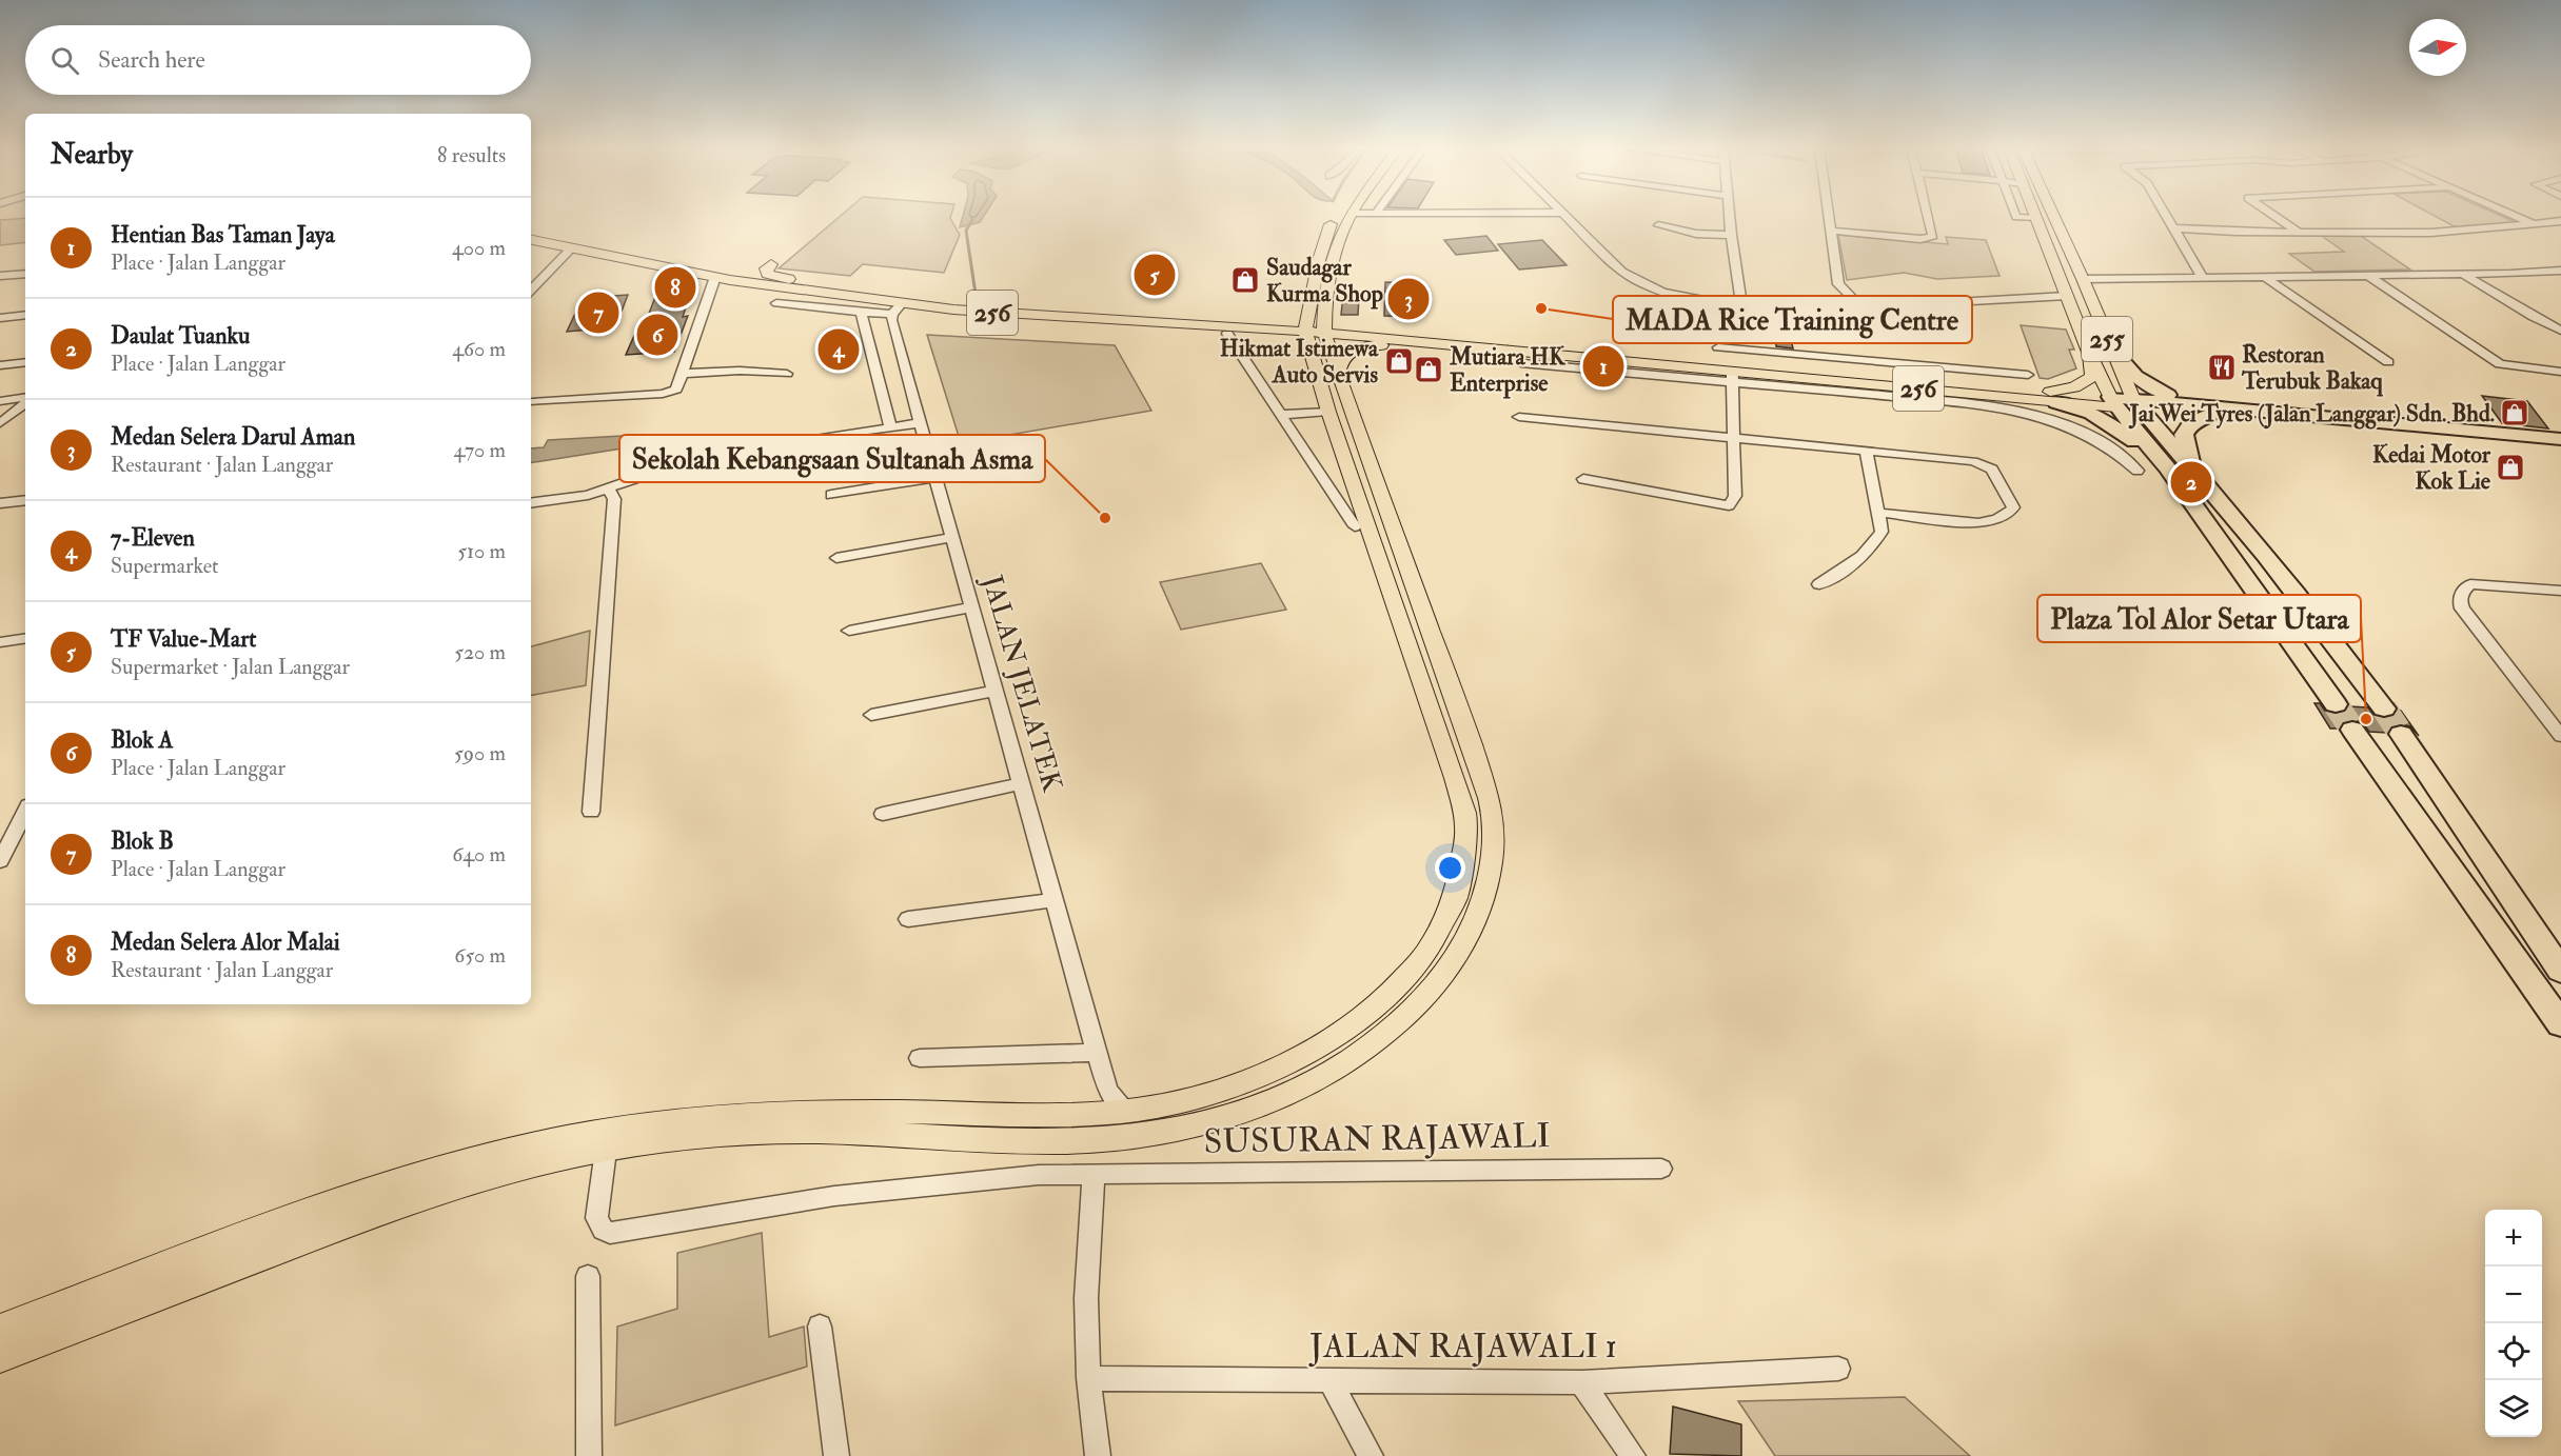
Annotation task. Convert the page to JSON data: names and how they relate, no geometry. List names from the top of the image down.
{
  "streets": {
    "highway": ["256"],
    "main road": ["255"],
    "street": ["JALAN JELATEK", "SUSURAN RAJAWALI", "JALAN RAJAWALI 1"]
  },
  "crossings": [
    ["256", "255"],
    ["256", "JALAN JELATEK"]
  ],
  "places": {
    "shop": [
      "Saudagar Kurma Shop",
      "Hikmat Istimewa Auto Servis",
      "Mutiara HK Enterprise",
      "Jai Wei Tyres (Jalan Langgar) Sdn. Bhd.",
      "Kedai Motor Kok Lie"
    ],
    "other": ["MADA Rice Training Centre", "Sekolah Kebangsaan Sultanah Asma", "Plaza Tol Alor Setar Utara"],
    "restaurant": ["Restoran Terubuk Bakaq"]
  },
  "north": "right",
  "page": {
    "search": "Search here",
    "heading": ["Nearby", "8 results"],
    "list": [
      {
        "mark": "1",
        "name": "Hentian Bas Taman Jaya",
        "note": "Place · Jalan Langgar",
        "value": "400 m"
      },
      {
        "mark": "2",
        "name": "Daulat Tuanku",
        "note": "Place · Jalan Langgar",
        "value": "460 m"
      },
      {
        "mark": "3",
        "name": "Medan Selera Darul Aman",
        "note": "Restaurant · Jalan Langgar",
        "value": "470 m"
      },
      {
        "mark": "4",
        "name": "7-Eleven",
        "note": "Supermarket",
        "value": "510 m"
      },
      {
        "mark": "5",
        "name": "TF Value-Mart",
        "note": "Supermarket · Jalan Langgar",
        "value": "520 m"
      },
      {
        "mark": "6",
        "name": "Blok A",
        "note": "Place · Jalan Langgar",
        "value": "590 m"
      },
      {
        "mark": "7",
        "name": "Blok B",
        "note": "Place · Jalan Langgar",
        "value": "640 m"
      },
      {
        "mark": "8",
        "name": "Medan Selera Alor Malai",
        "note": "Restaurant · Jalan Langgar",
        "value": "650 m"
      }
    ],
    "pins": [
      "5",
      "8",
      "3",
      "7",
      "6",
      "4",
      "1",
      "2"
    ],
    "map_buttons": ["+", "−"]
  }
}
